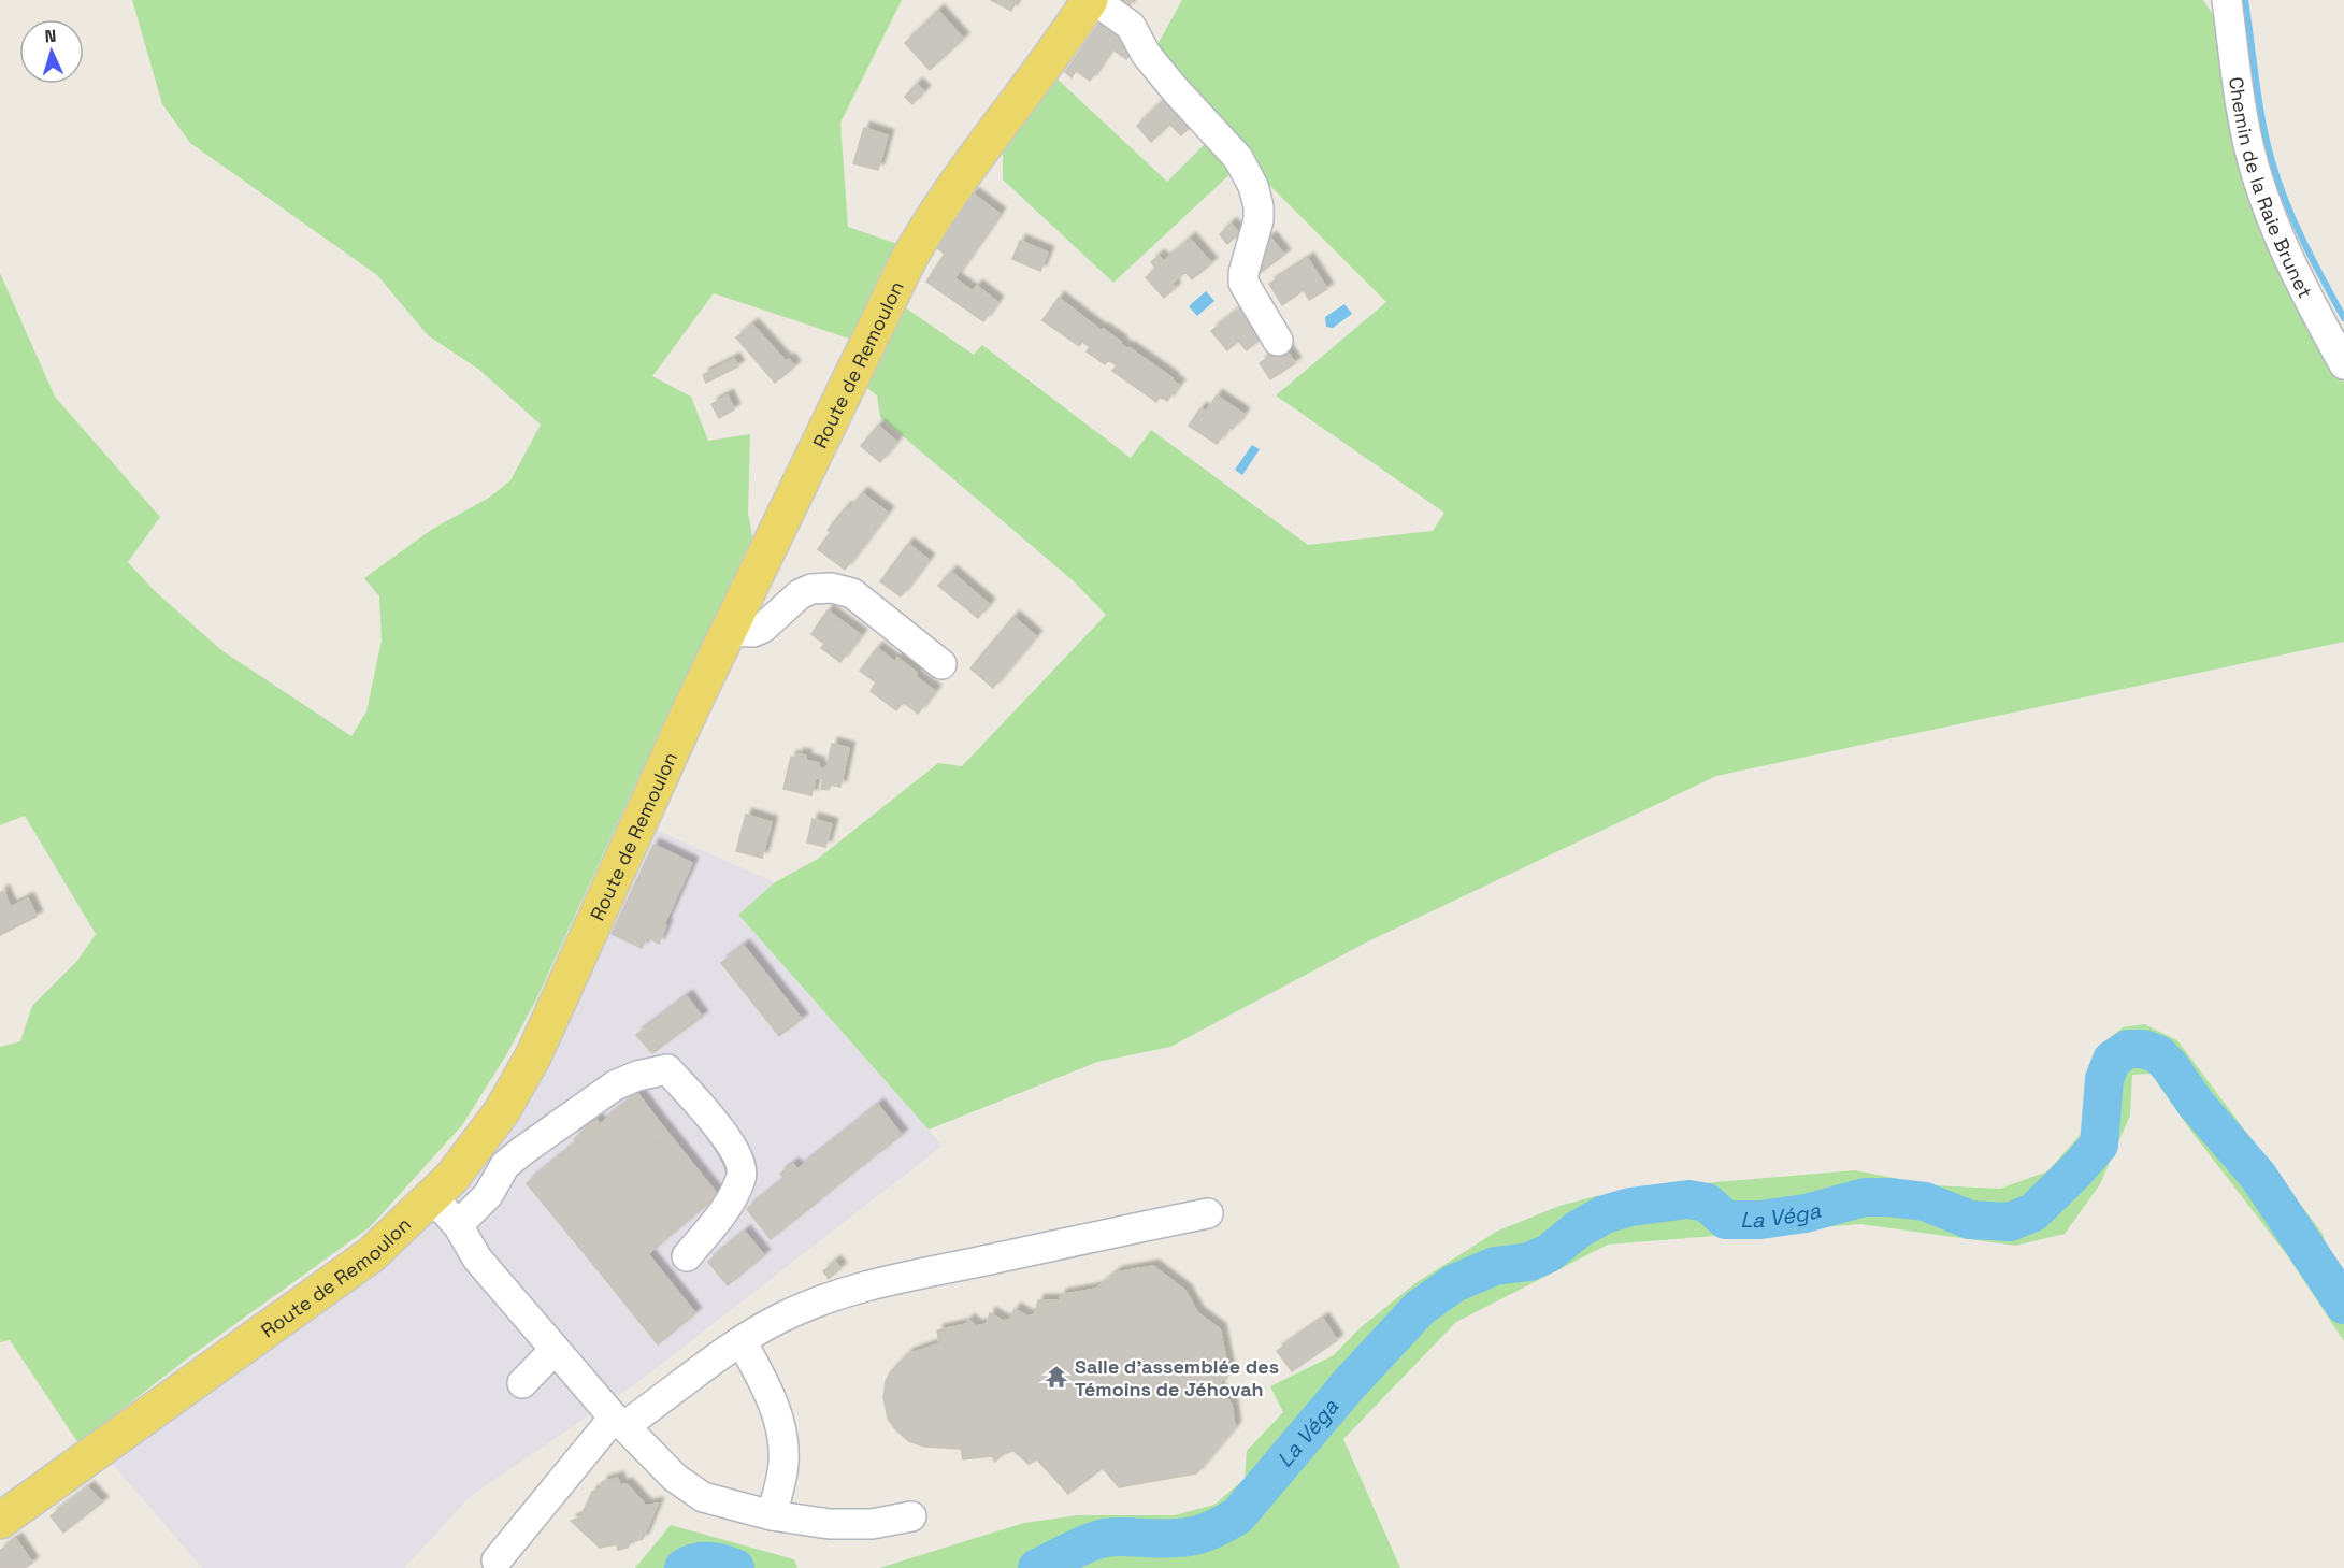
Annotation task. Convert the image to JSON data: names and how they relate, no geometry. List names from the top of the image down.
{
  "streets": {
    "main road": ["Route de Remoulon"],
    "street": ["Chemin de la Raie Brunet"]
  },
  "water": ["La Véga"],
  "places": {
    "temple": ["Salle d'assemblée des Témoins de Jéhovah"]
  },
  "north": "top"
}
